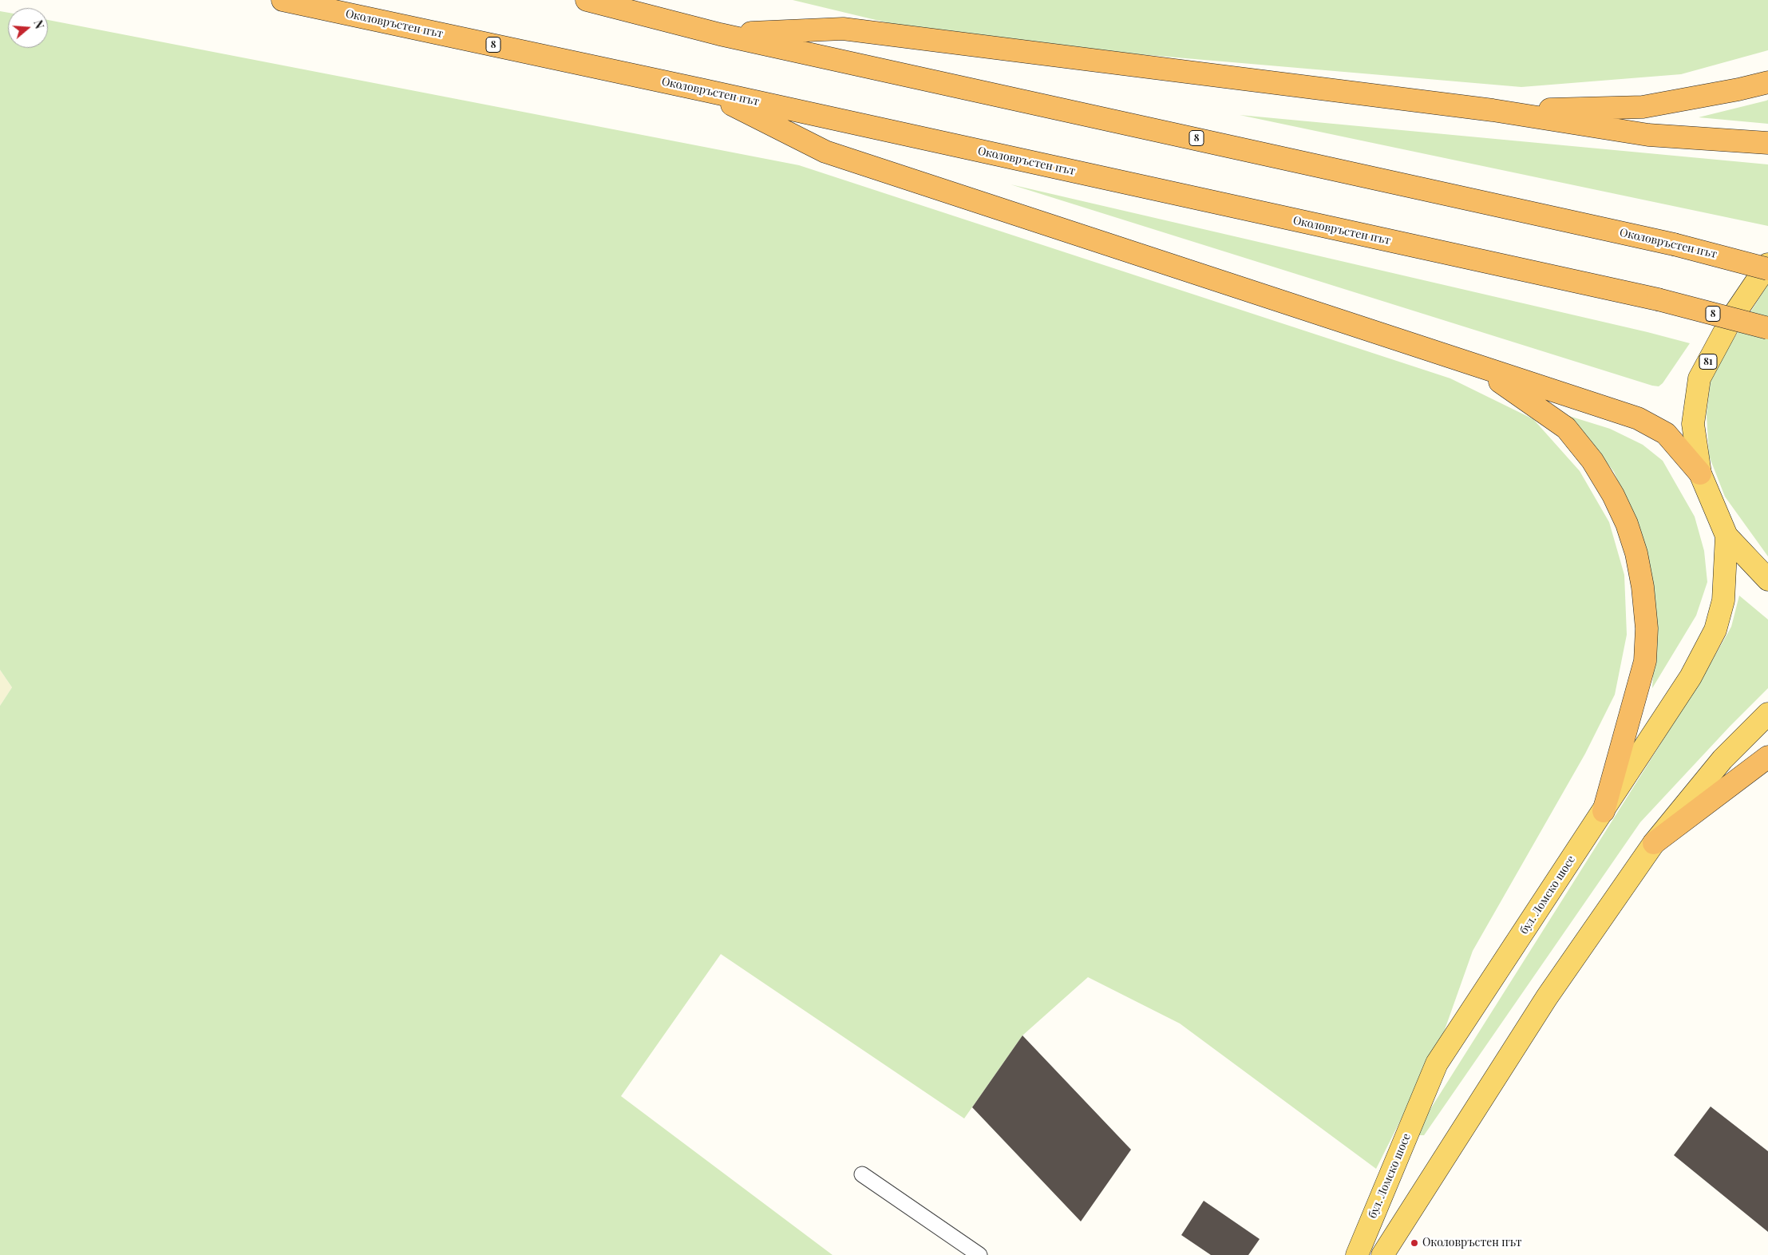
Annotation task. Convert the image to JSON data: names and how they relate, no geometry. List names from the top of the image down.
{
  "streets": {
    "highway": ["Околовръстен път", "8"],
    "main road": ["81", "бул. Ломско шосе"]
  },
  "crossings": [
    ["81", "бул. Ломско шосе"]
  ],
  "places": ["Околовръстен път"],
  "north": "right"
}
